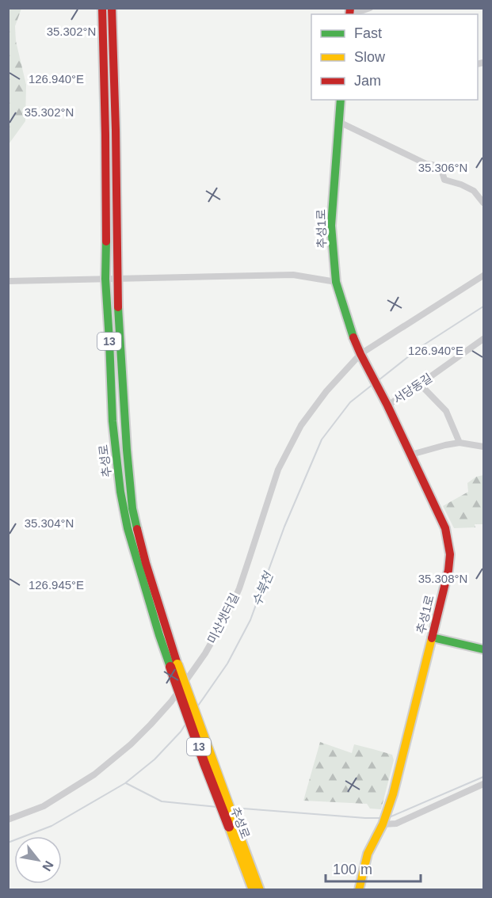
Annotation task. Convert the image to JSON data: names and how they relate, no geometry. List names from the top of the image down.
{
  "streets": {
    "main road": ["추성1로", "13", "추성로"],
    "street": ["서당동길", "미산샛터길"]
  },
  "crossings": [
    ["추성1로", "서당동길"],
    ["추성1로", "미산샛터길"]
  ],
  "water": ["수북천"],
  "legend": ["Fast", "Slow", "Jam"],
  "scale_bar": "100 m",
  "north": "bottom right",
  "coordinates": [
    "35.302°N",
    "126.940°E",
    "35.306°N",
    "35.304°N",
    "35.308°N",
    "126.945°E"
  ]
}
